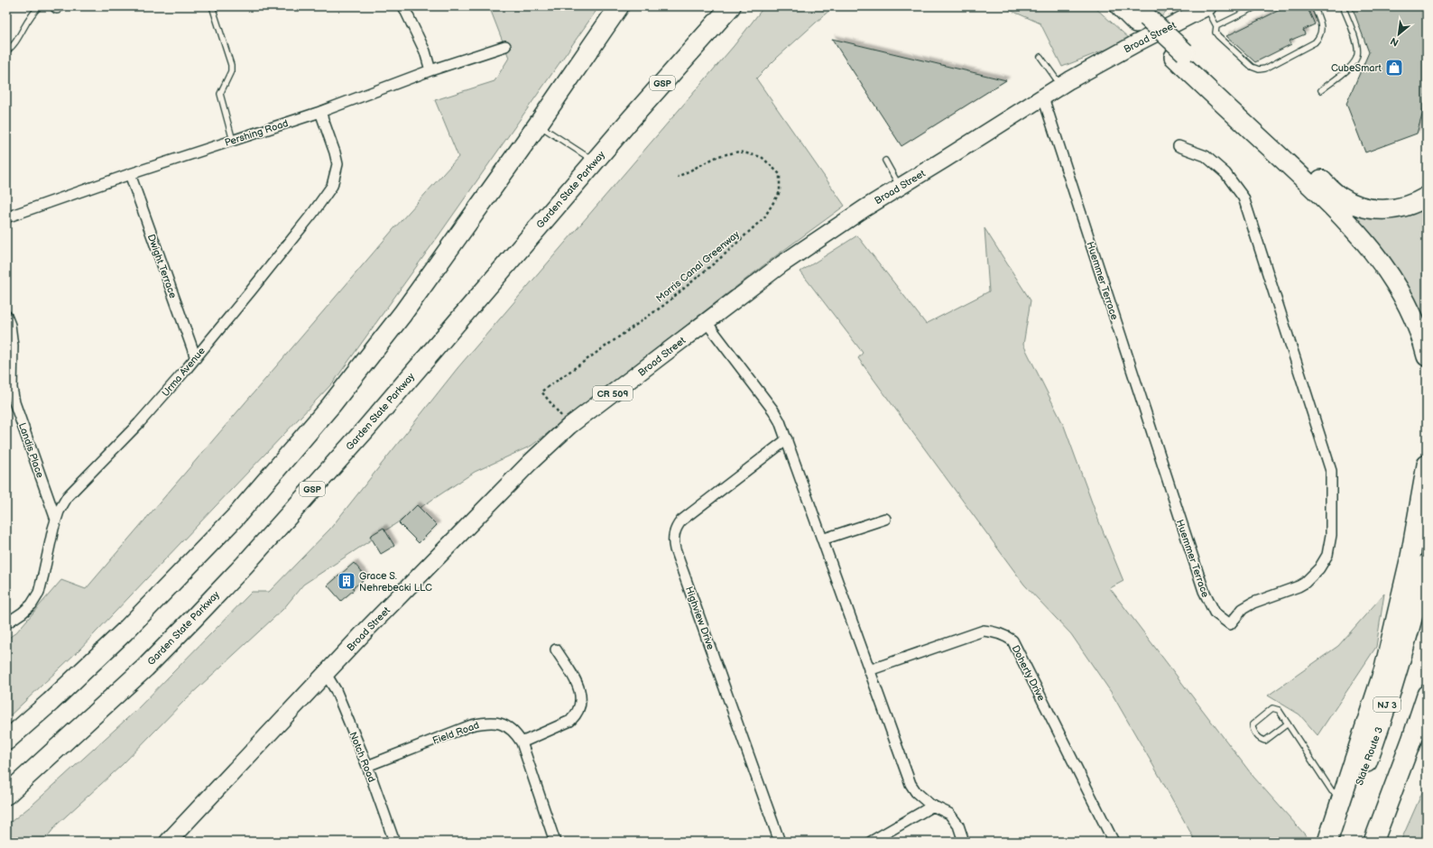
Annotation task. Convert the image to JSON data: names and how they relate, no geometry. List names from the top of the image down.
{
  "streets": {
    "highway": [
      "GSP",
      "Garden State Parkway",
      "NJ 3",
      "State Route 3"
    ],
    "main road": ["Broad Street", "CR 509"],
    "street": [
      "Pershing Road",
      "Dwight Terrace",
      "Huemmer Terrace",
      "Urma Avenue",
      "Landis Place",
      "Highview Drive",
      "Doherty Drive",
      "Field Road",
      "Notch Road"
    ],
    "path": ["Morris Canal Greenway"]
  },
  "crossings": [
    ["Broad Street", "Morris Canal Greenway"],
    ["Broad Street", "Huemmer Terrace"],
    ["Broad Street", "Notch Road"],
    ["Pershing Road", "Dwight Terrace"],
    ["Pershing Road", "Urma Avenue"],
    ["Dwight Terrace", "Urma Avenue"],
    ["Urma Avenue", "Landis Place"],
    ["Field Road", "Notch Road"]
  ],
  "places": {
    "shop": ["CubeSmart"],
    "building": ["Grace S. Nehrebecki LLC"]
  },
  "north": "bottom left"
}
